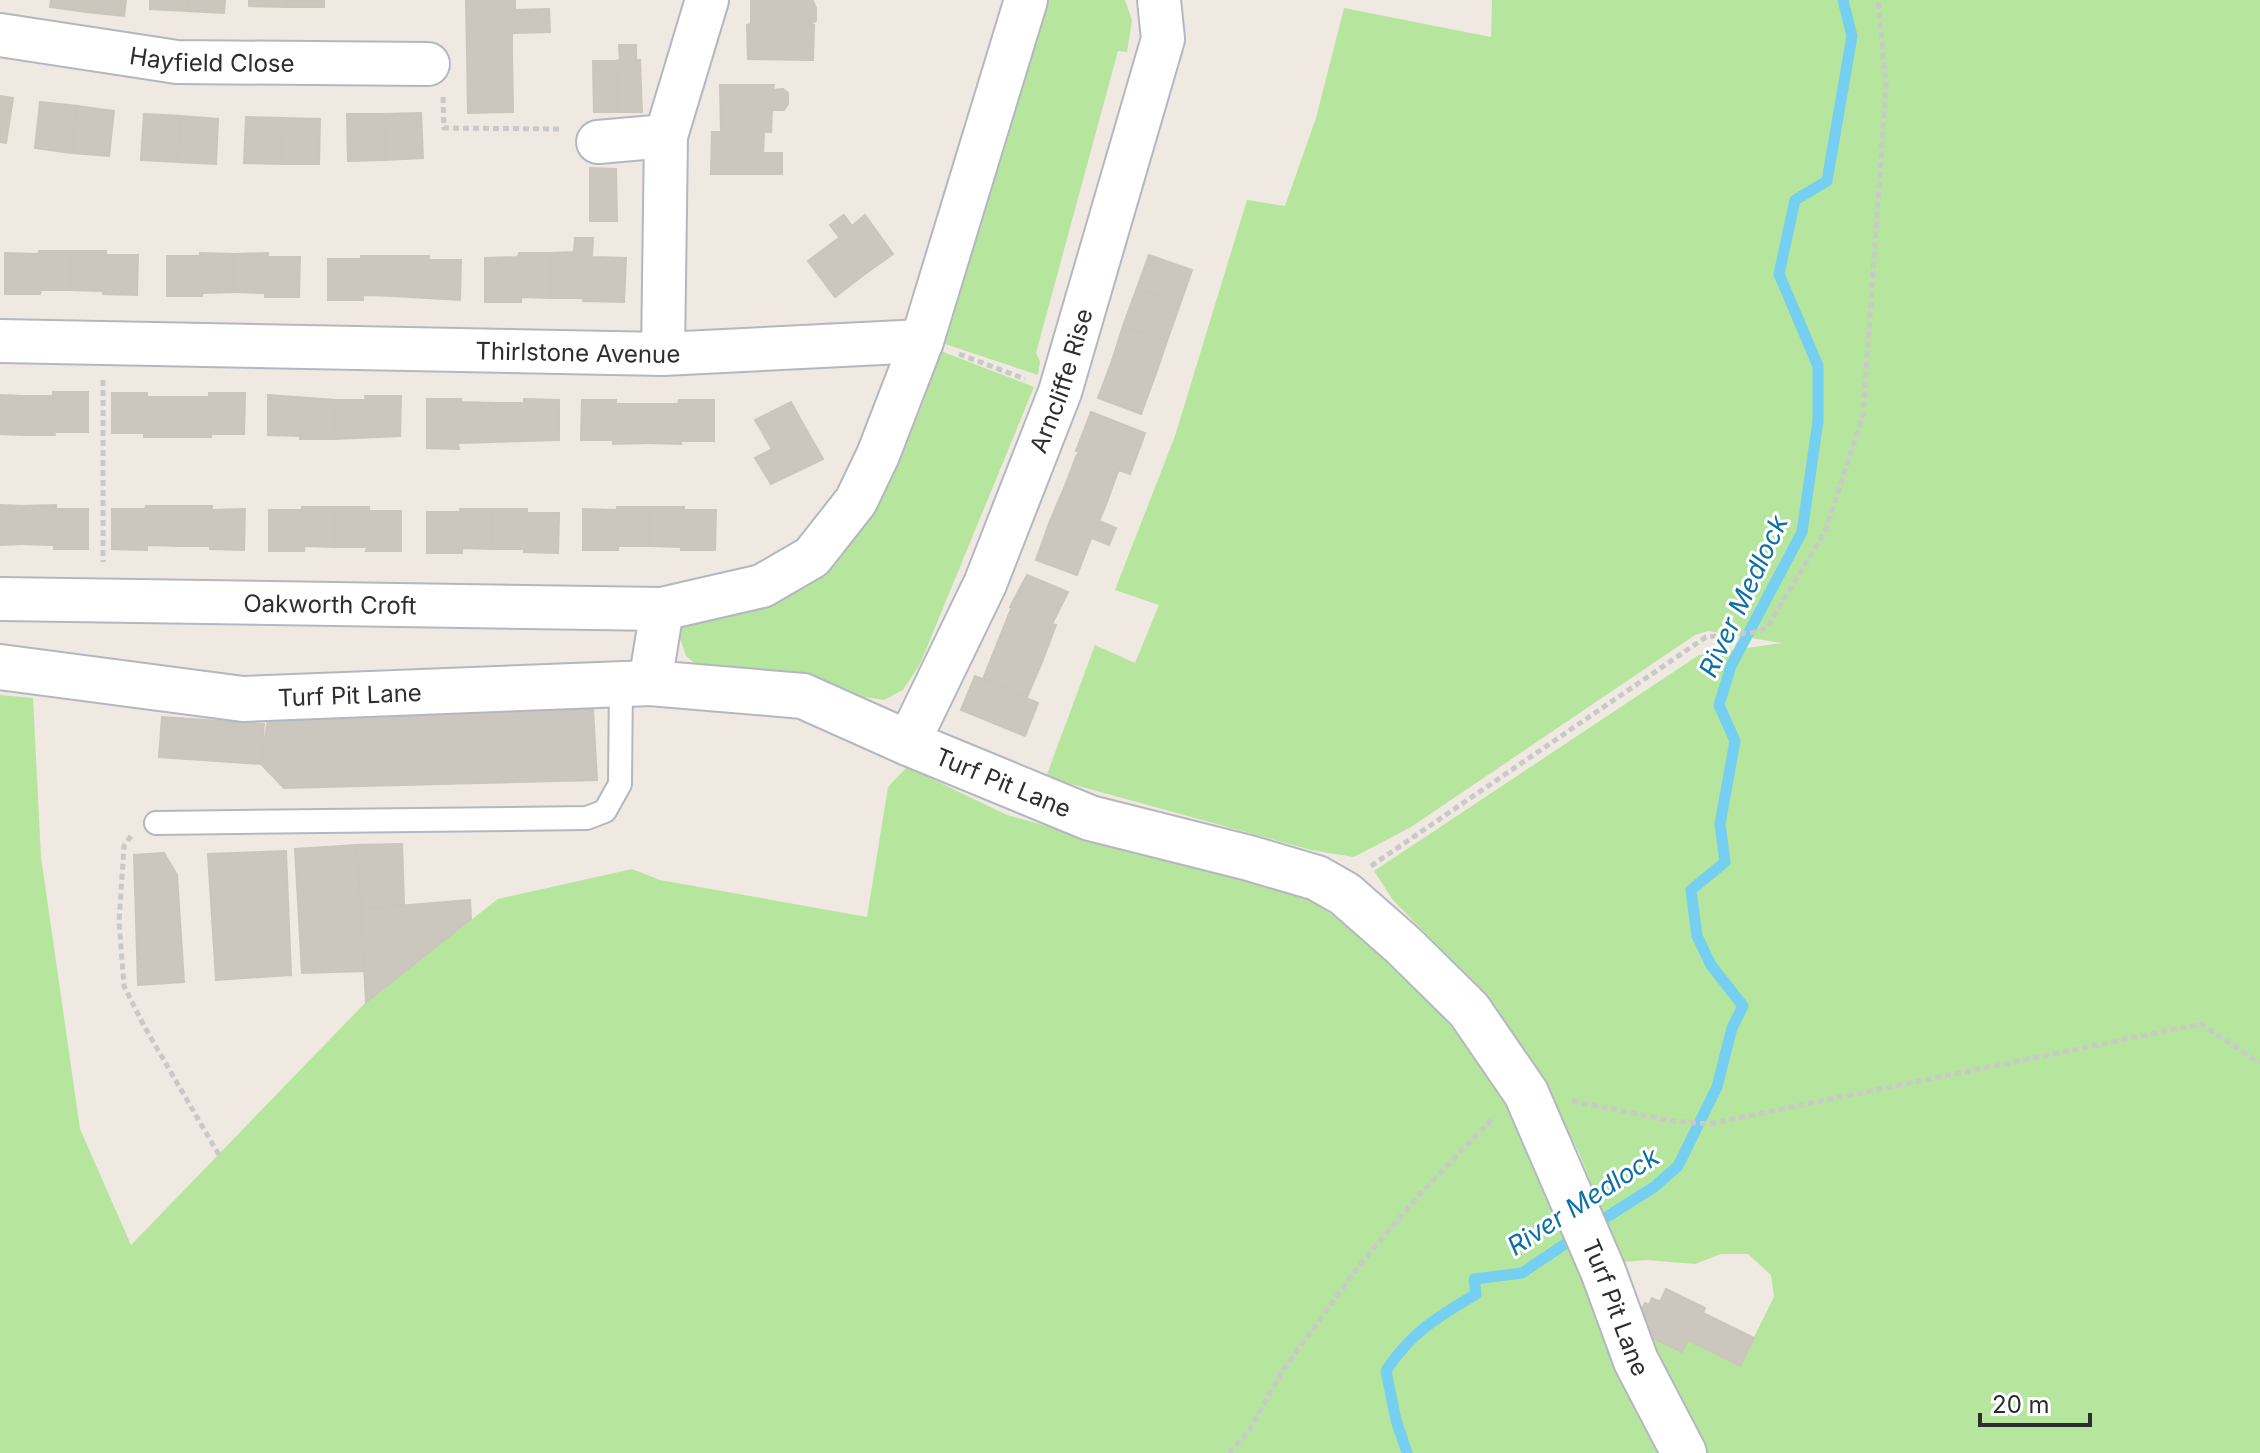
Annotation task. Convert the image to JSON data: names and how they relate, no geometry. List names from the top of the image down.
{
  "streets": {
    "street": [
      "Hayfield Close",
      "Thirlstone Avenue",
      "Arncliffe Rise",
      "Oakworth Croft",
      "Turf Pit Lane"
    ]
  },
  "crossings": [
    ["Thirlstone Avenue", "Oakworth Croft"],
    ["Arncliffe Rise", "Turf Pit Lane"]
  ],
  "water": ["River Medlock"],
  "scale_bar": "20 m"
}
